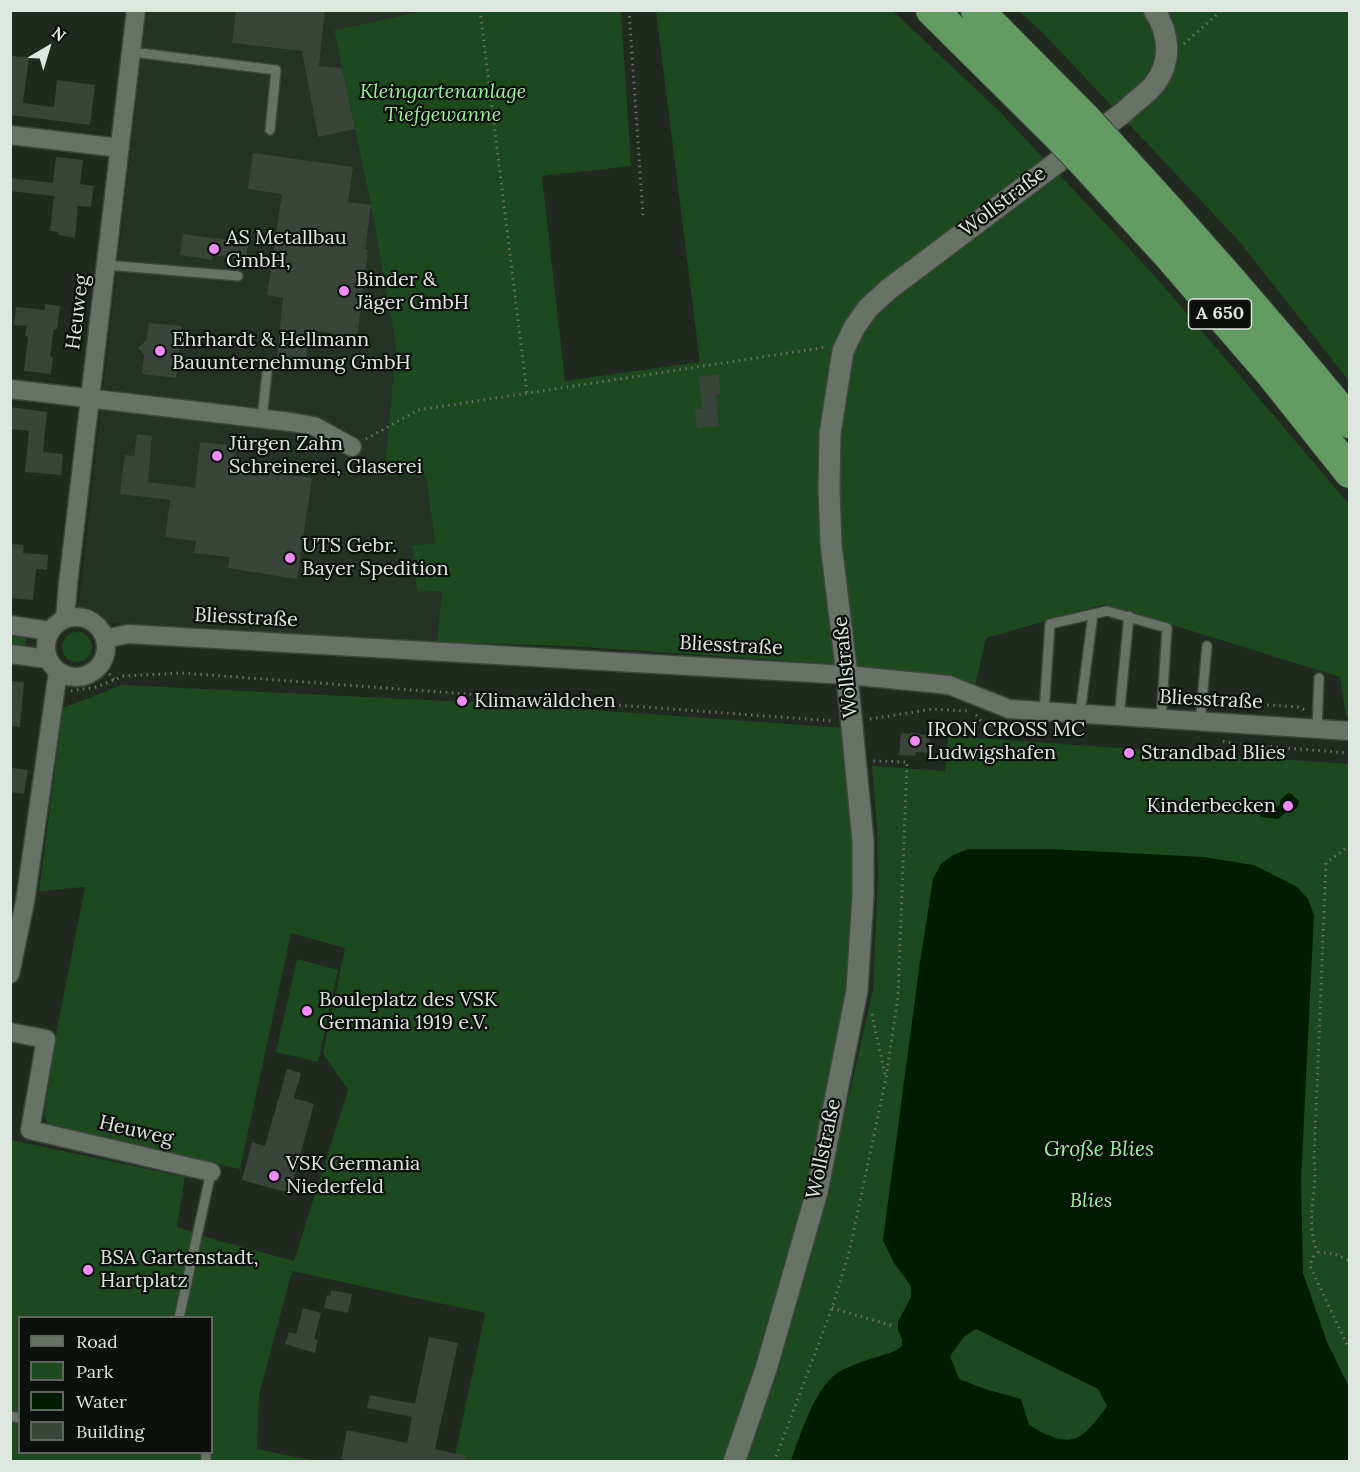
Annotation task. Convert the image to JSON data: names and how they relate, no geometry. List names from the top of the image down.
{
  "streets": {
    "highway": ["A 650"],
    "street": ["Wollstraße", "Heuweg", "Bliesstraße"]
  },
  "crossings": [
    ["Wollstraße", "Bliesstraße"],
    ["Heuweg", "Bliesstraße"]
  ],
  "water": ["Große Blies"],
  "parks": ["Kleingartenanlage Tiefgewanne", "Blies"],
  "places": [
    "AS Metallbau GmbH,",
    "Binder & Jäger GmbH",
    "Ehrhardt & Hellmann Bauunternehmung GmbH",
    "Jürgen Zahn Schreinerei, Glaserei",
    "UTS Gebr. Bayer Spedition",
    "Klimawäldchen",
    "IRON CROSS MC Ludwigshafen",
    "Strandbad Blies",
    "Kinderbecken",
    "Bouleplatz des VSK Germania 1919 e.V.",
    "VSK Germania Niederfeld",
    "BSA Gartenstadt, Hartplatz"
  ],
  "legend": [
    "Road",
    "Park",
    "Water",
    "Building"
  ],
  "north": "top right"
}
